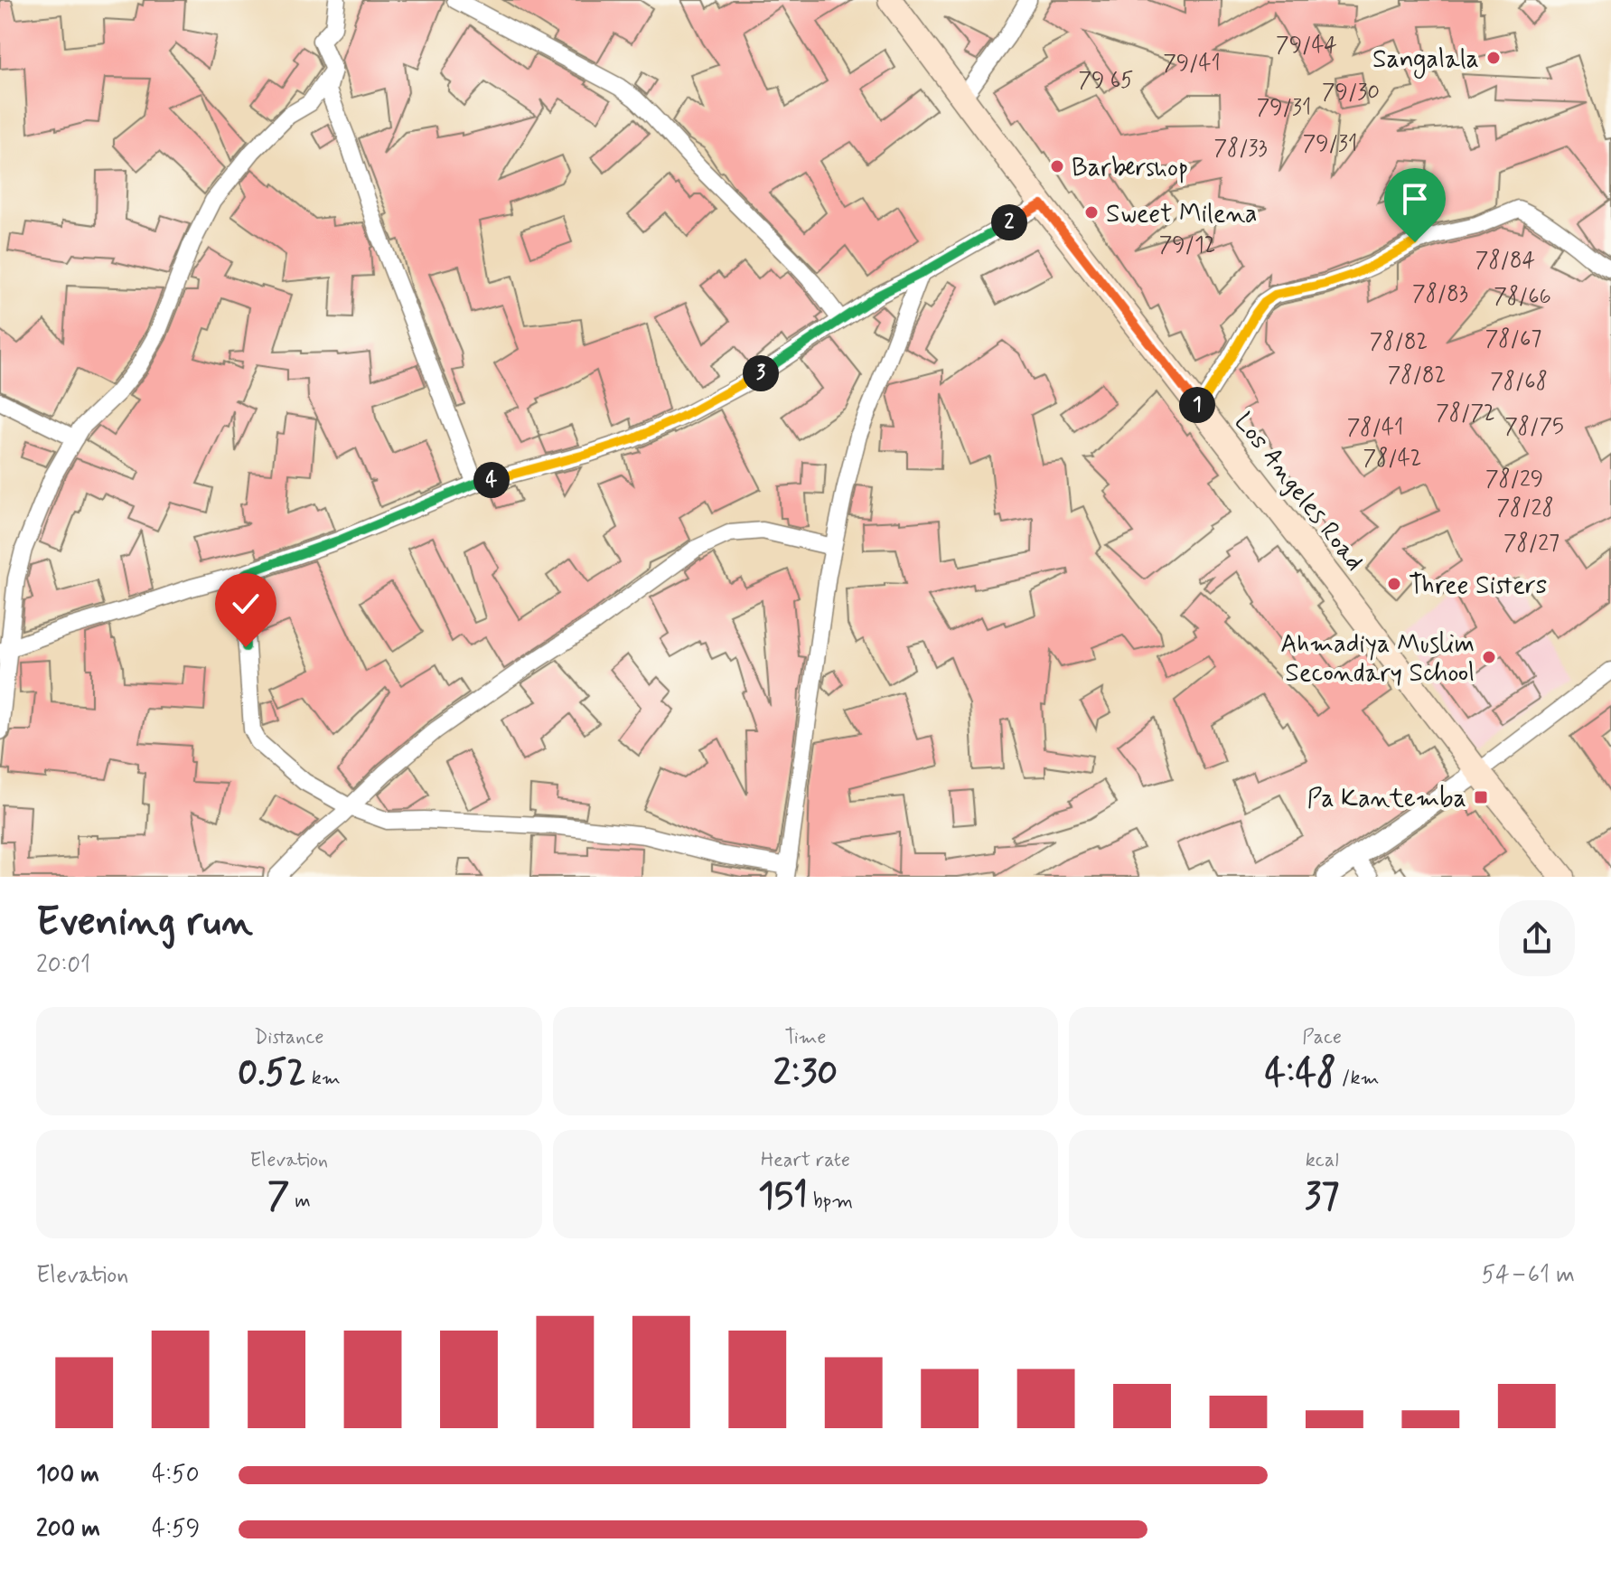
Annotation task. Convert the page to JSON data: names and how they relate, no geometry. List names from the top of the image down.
{
  "streets": {
    "main road": ["Los Angeles Road"]
  },
  "places": {
    "other": [
      "Sangalala",
      "Barbershop",
      "Sweet Milena",
      "Three Sisters",
      "Ahmadiya Muslim Secondary School"
    ],
    "transit": ["Pa Kantemba"]
  },
  "house_numbers": [
    "79/44",
    "79/41",
    "79 65",
    "79/30",
    "79/31",
    "79/31",
    "78/33",
    "79/12",
    "78/84",
    "78/83",
    "78/66",
    "78/67",
    "78/82",
    "78/82",
    "78/68",
    "78/72",
    "78/75",
    "78/41",
    "78/42",
    "78/29",
    "78/28",
    "78/27"
  ],
  "page": {
    "pins": [
      "2",
      "3",
      "1",
      "4"
    ],
    "heading": ["Evening run", "20:01"],
    "stats": [
      ["Distance", "0.52 km"],
      ["Time", "2:30"],
      ["Pace", "4:48 /km"],
      ["Elevation", "7 m"],
      ["Heart rate", "151 bpm"],
      ["kcal", "37"]
    ],
    "chart": ["Elevation", "54–61 m"],
    "list": [
      {
        "name": "100 m",
        "note": "4:50"
      },
      {
        "name": "200 m",
        "note": "4:59"
      }
    ]
  }
}
